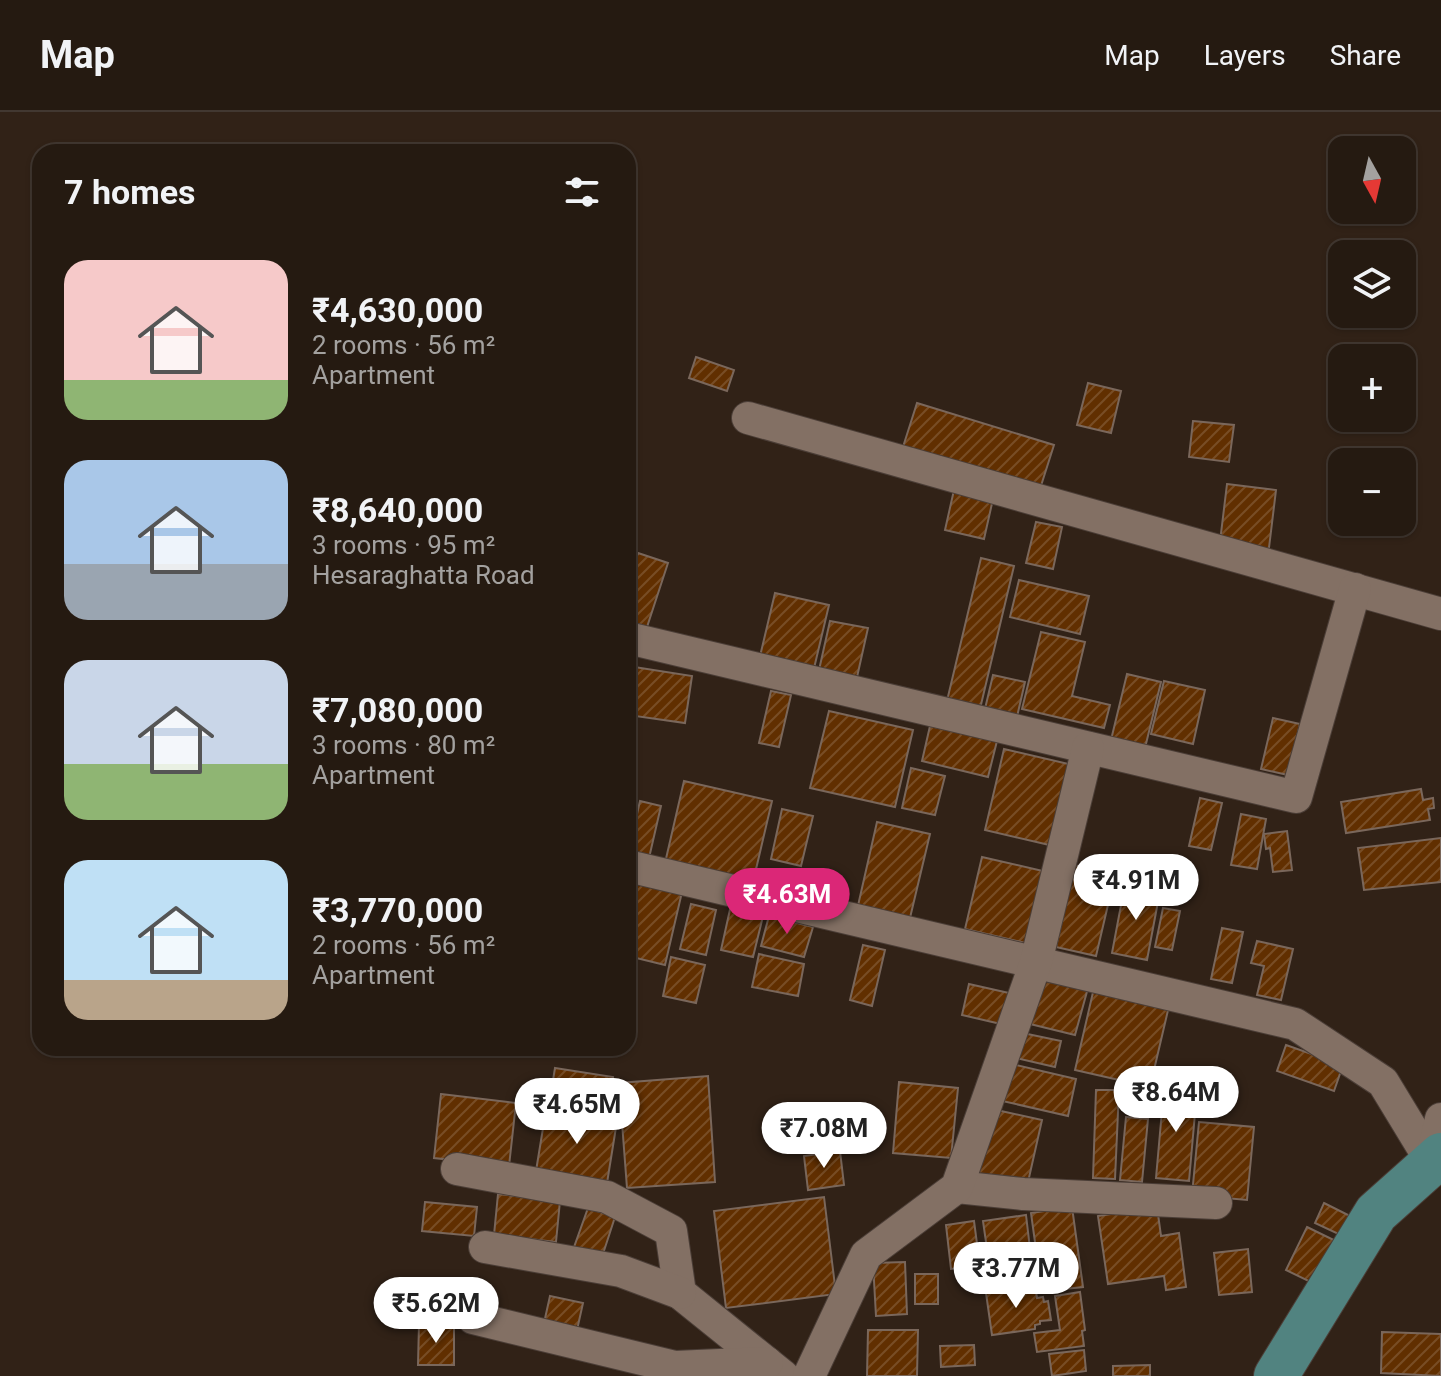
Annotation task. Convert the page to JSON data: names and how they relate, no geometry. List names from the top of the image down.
{
  "north": "bottom",
  "page": {
    "header": "Map",
    "nav": ["Map", "Layers", "Share"],
    "map_buttons": ["+", "−"],
    "heading": "7 homes",
    "list": [
      {
        "name": "₹4,630,000",
        "note": "2 rooms · 56 m² · Apartment"
      },
      {
        "name": "₹8,640,000",
        "note": "3 rooms · 95 m² · Hesaraghatta Road"
      },
      {
        "name": "₹7,080,000",
        "note": "3 rooms · 80 m² · Apartment"
      },
      {
        "name": "₹3,770,000",
        "note": "2 rooms · 56 m² · Apartment"
      }
    ],
    "price": [
      "₹4.91M",
      "₹4.63M",
      "₹8.64M",
      "₹4.65M",
      "₹7.08M",
      "₹3.77M",
      "₹5.62M"
    ]
  }
}
